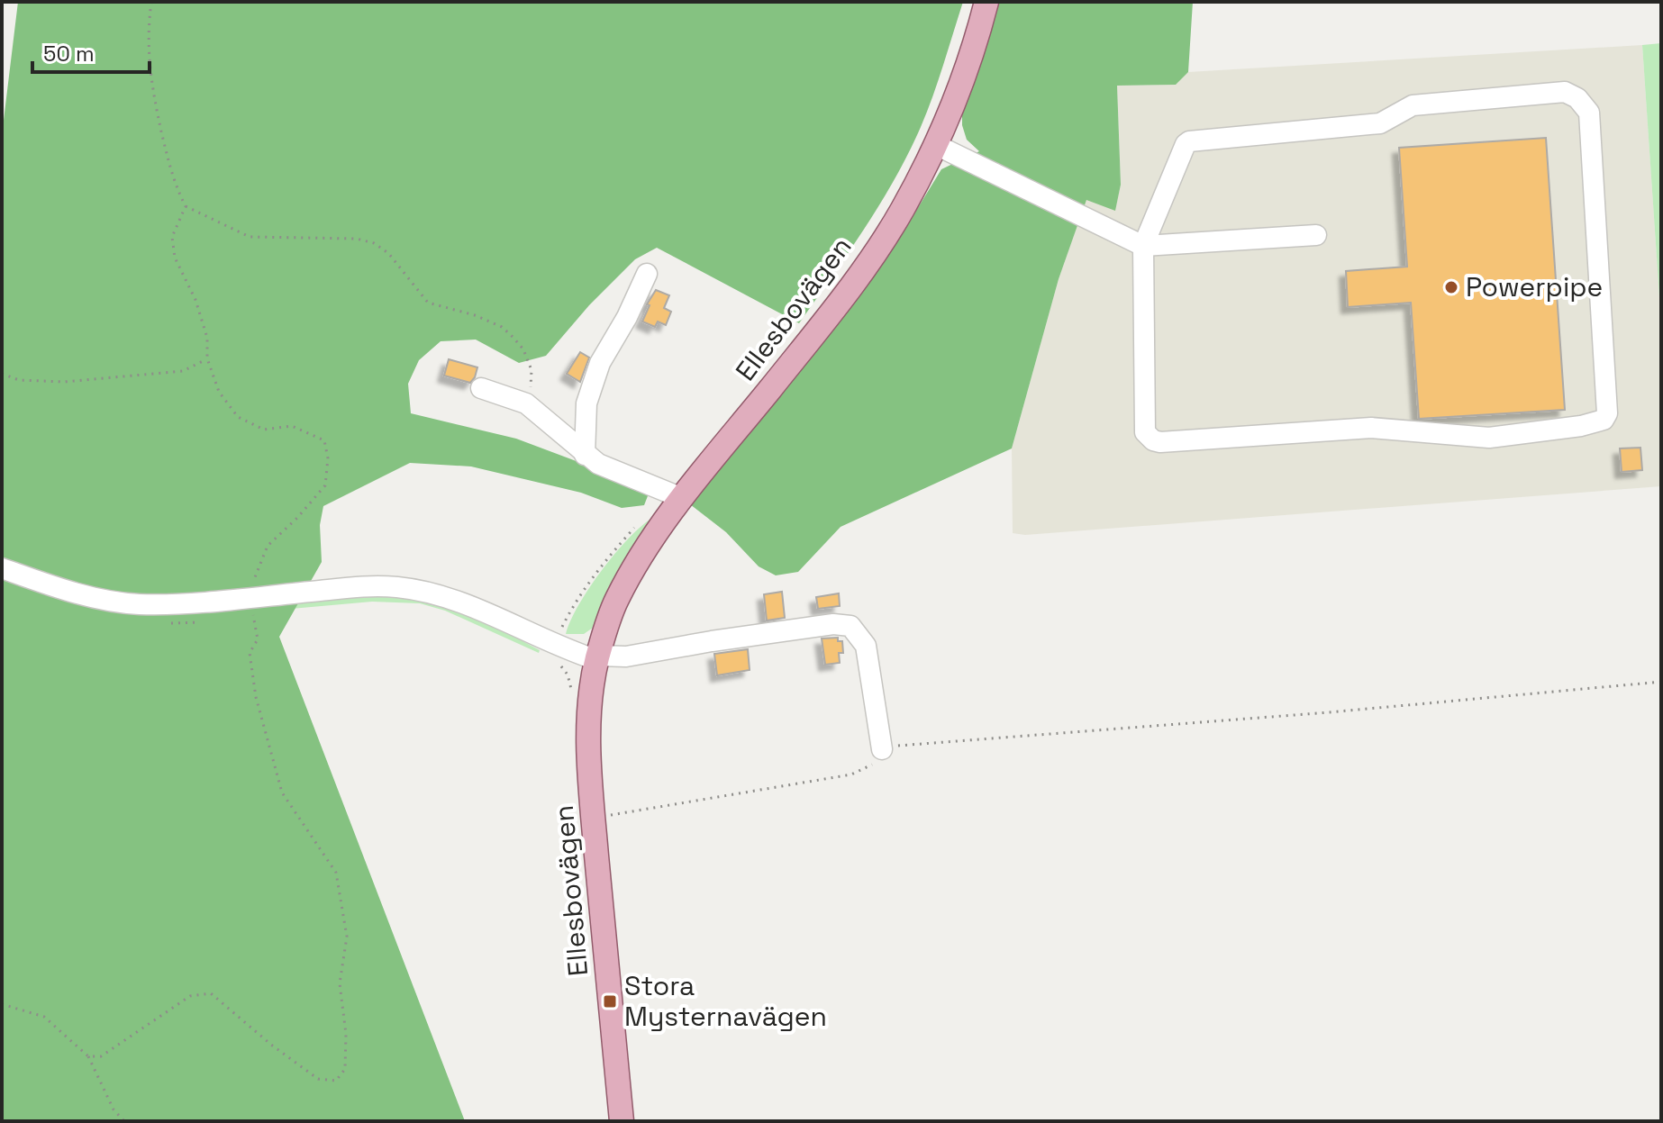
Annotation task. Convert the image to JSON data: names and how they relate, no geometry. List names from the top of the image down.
{
  "streets": {
    "main road": ["Ellesbovägen"]
  },
  "places": {
    "other": ["Powerpipe"],
    "transit": ["Stora Mysternavägen"]
  },
  "scale_bar": "50 m"
}
